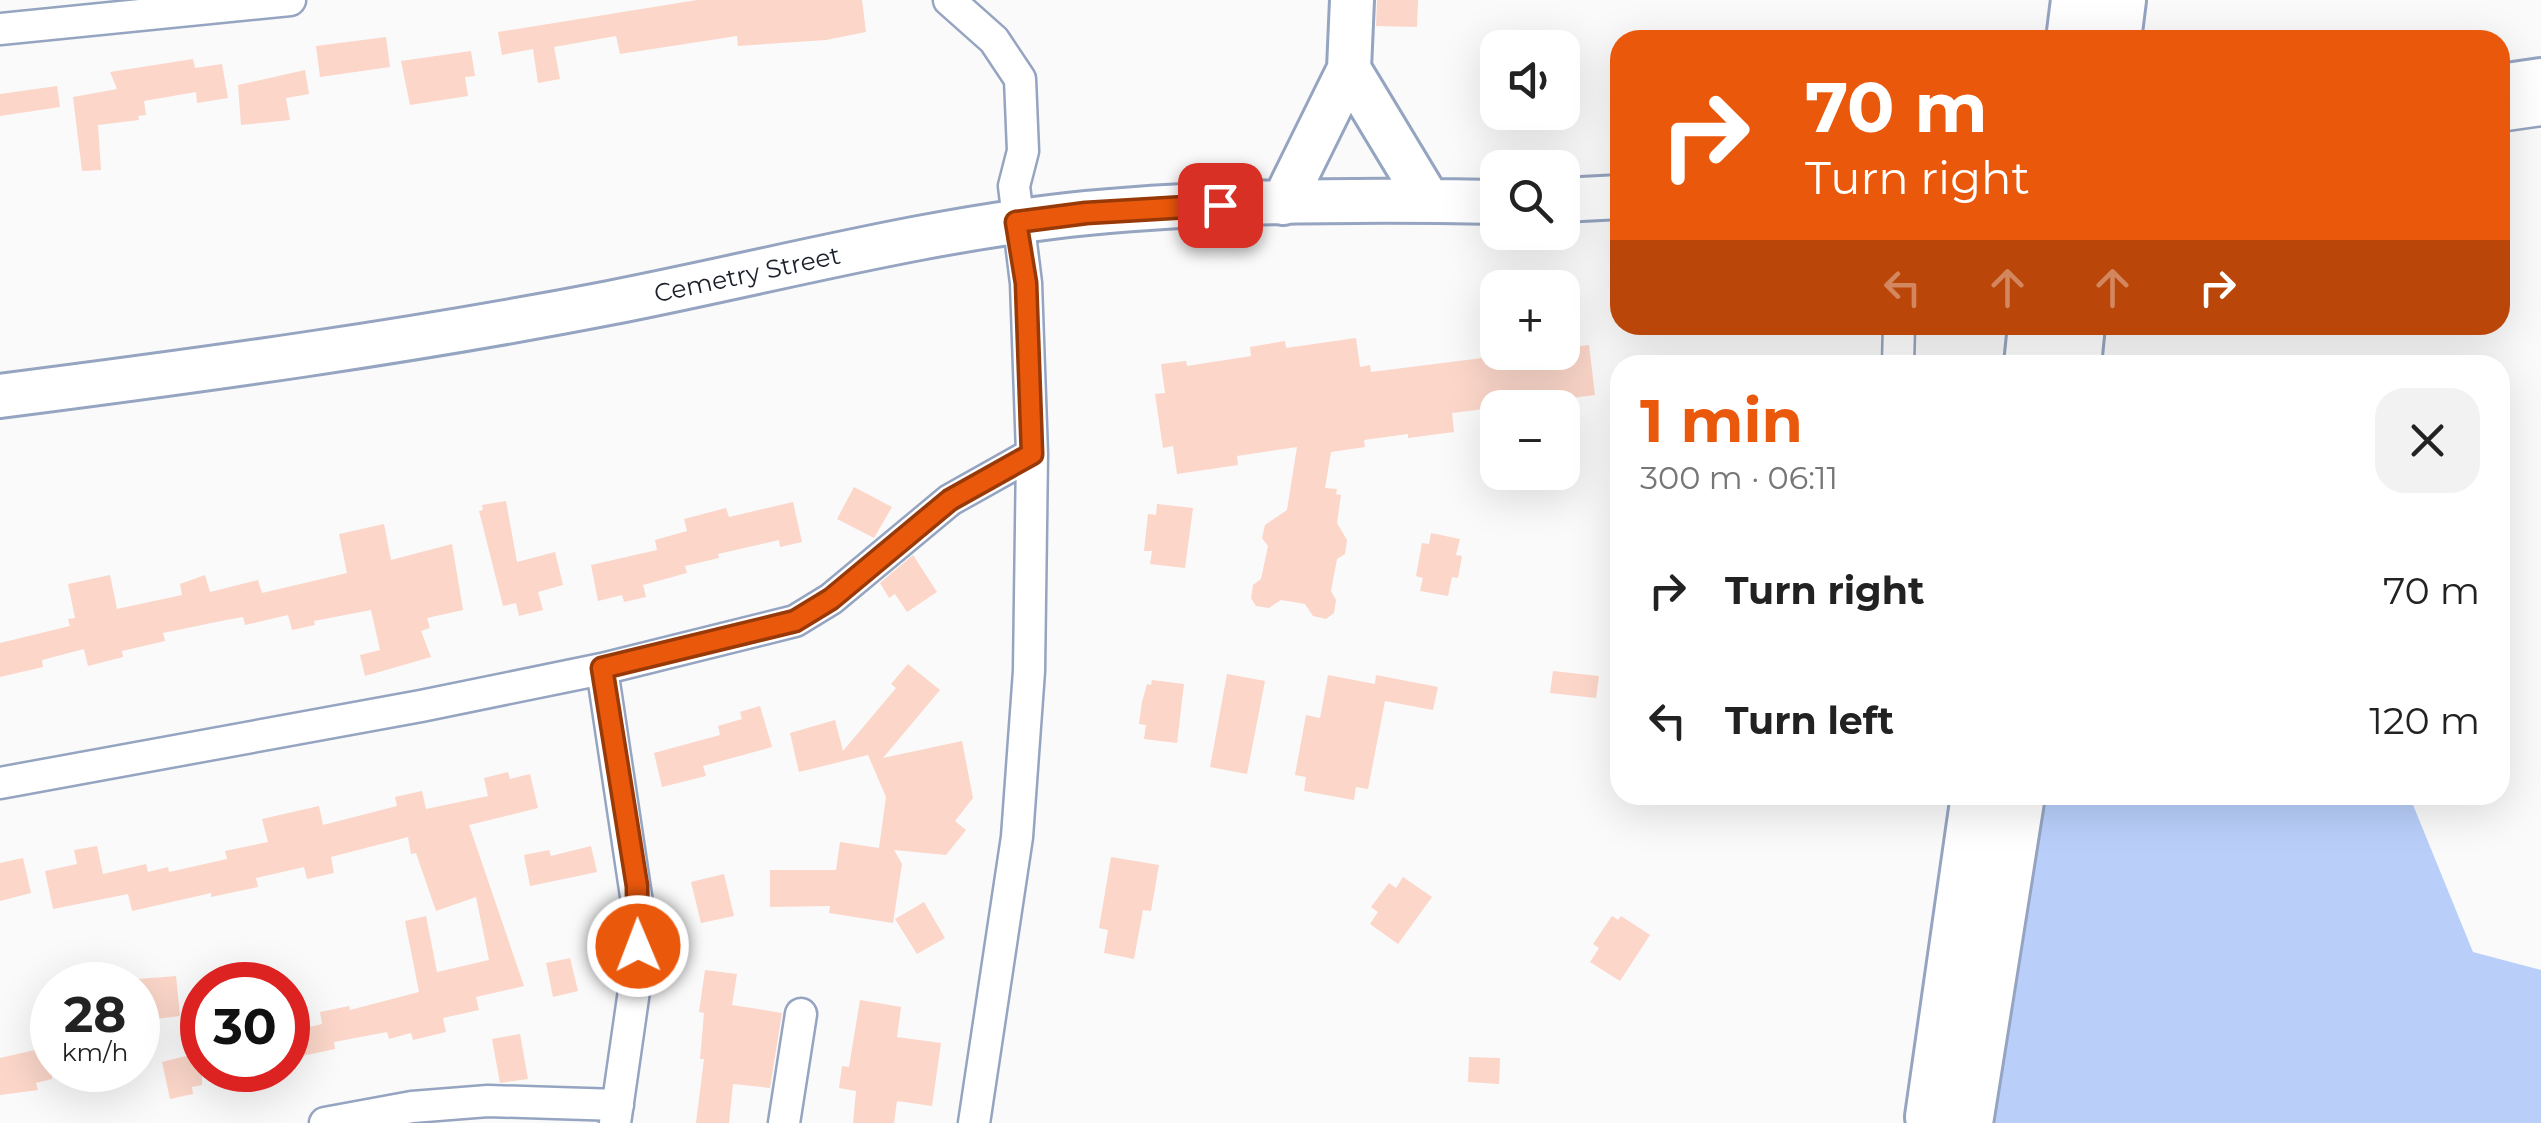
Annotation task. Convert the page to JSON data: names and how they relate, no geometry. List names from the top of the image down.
{
  "streets": {
    "street": ["Cemetry Street"]
  },
  "page": {
    "map_buttons": ["+", "−"],
    "turn": ["70 m", "Turn right"],
    "heading": ["1 min", "300 m · 06:11"],
    "list": [
      {
        "name": "Turn right",
        "value": "70 m"
      },
      {
        "name": "Turn left",
        "value": "120 m"
      }
    ],
    "speed": "28 km/h",
    "limit": "30"
  }
}
